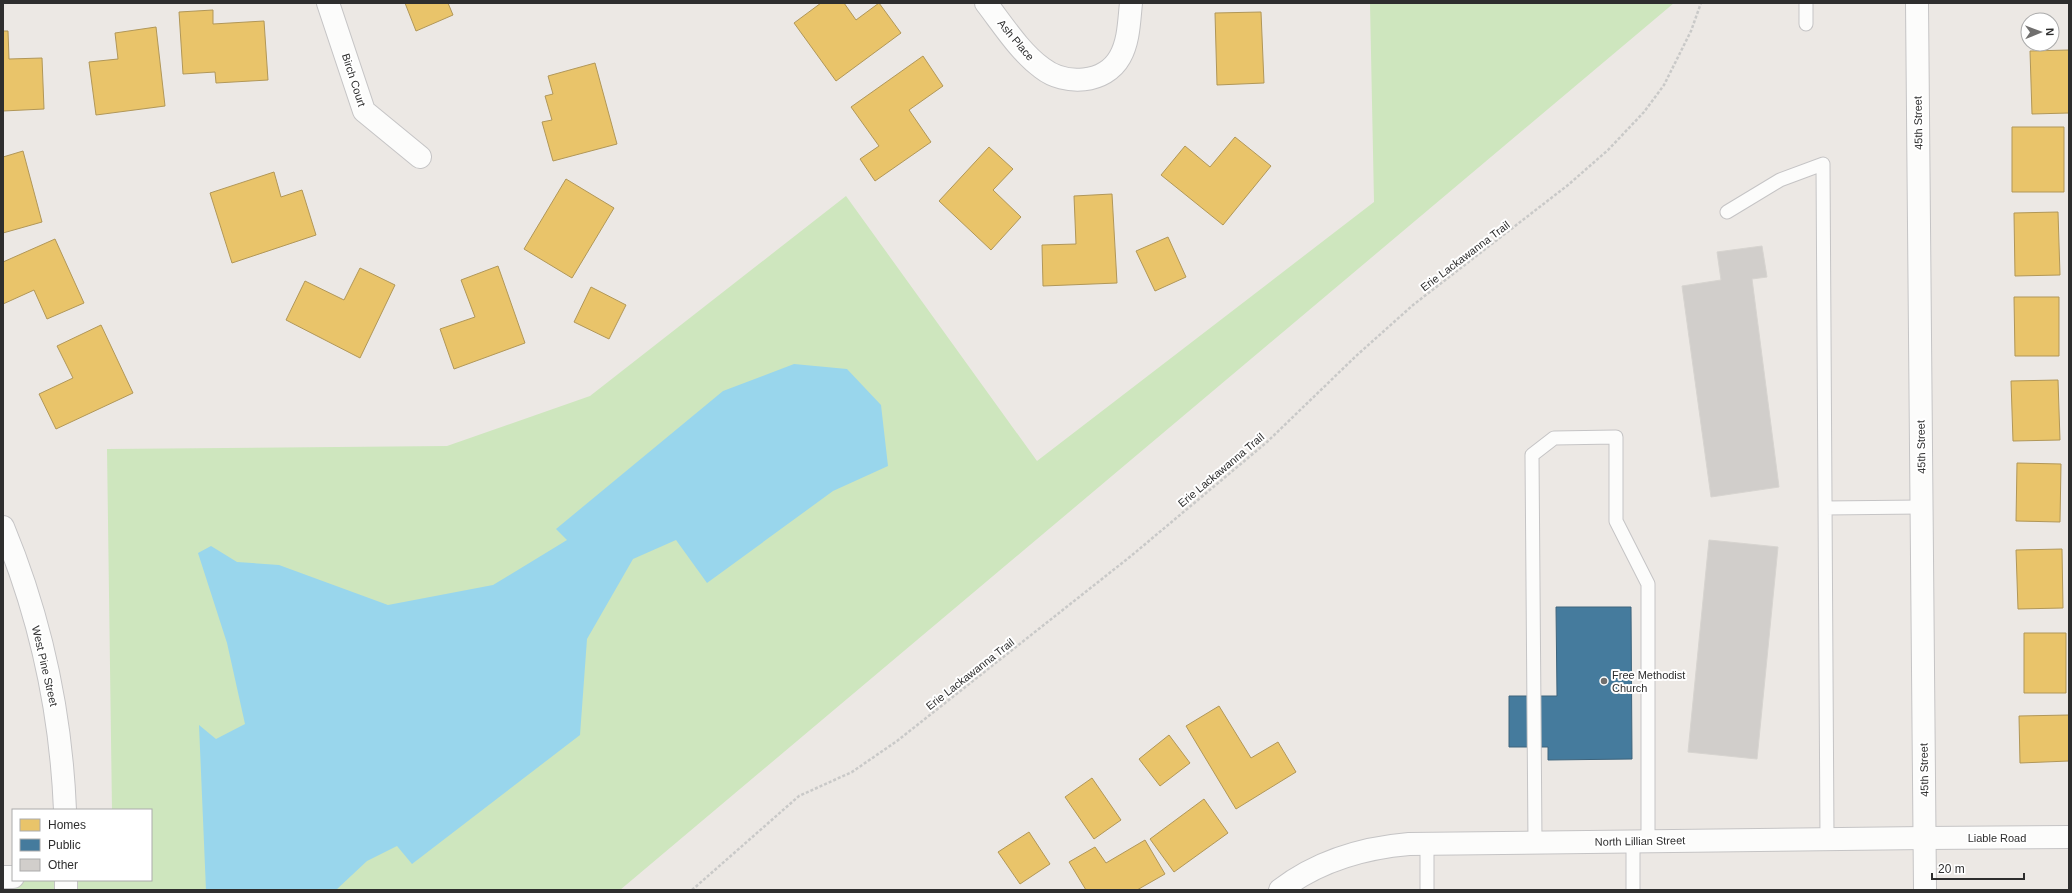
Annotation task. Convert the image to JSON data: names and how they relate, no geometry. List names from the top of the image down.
{
  "streets": {
    "street": [
      "Ash Place",
      "Birch Court",
      "45th Street",
      "West Pine Street",
      "Liable Road",
      "North Lillian Street"
    ],
    "path": ["Erie Lackawanna Trail"]
  },
  "crossings": [
    ["45th Street", "Liable Road"],
    ["45th Street", "North Lillian Street"],
    ["Liable Road", "North Lillian Street"]
  ],
  "places": ["Free Methodist Church"],
  "legend": ["Homes", "Public", "Other"],
  "scale_bar": "20 m",
  "north": "right"
}
